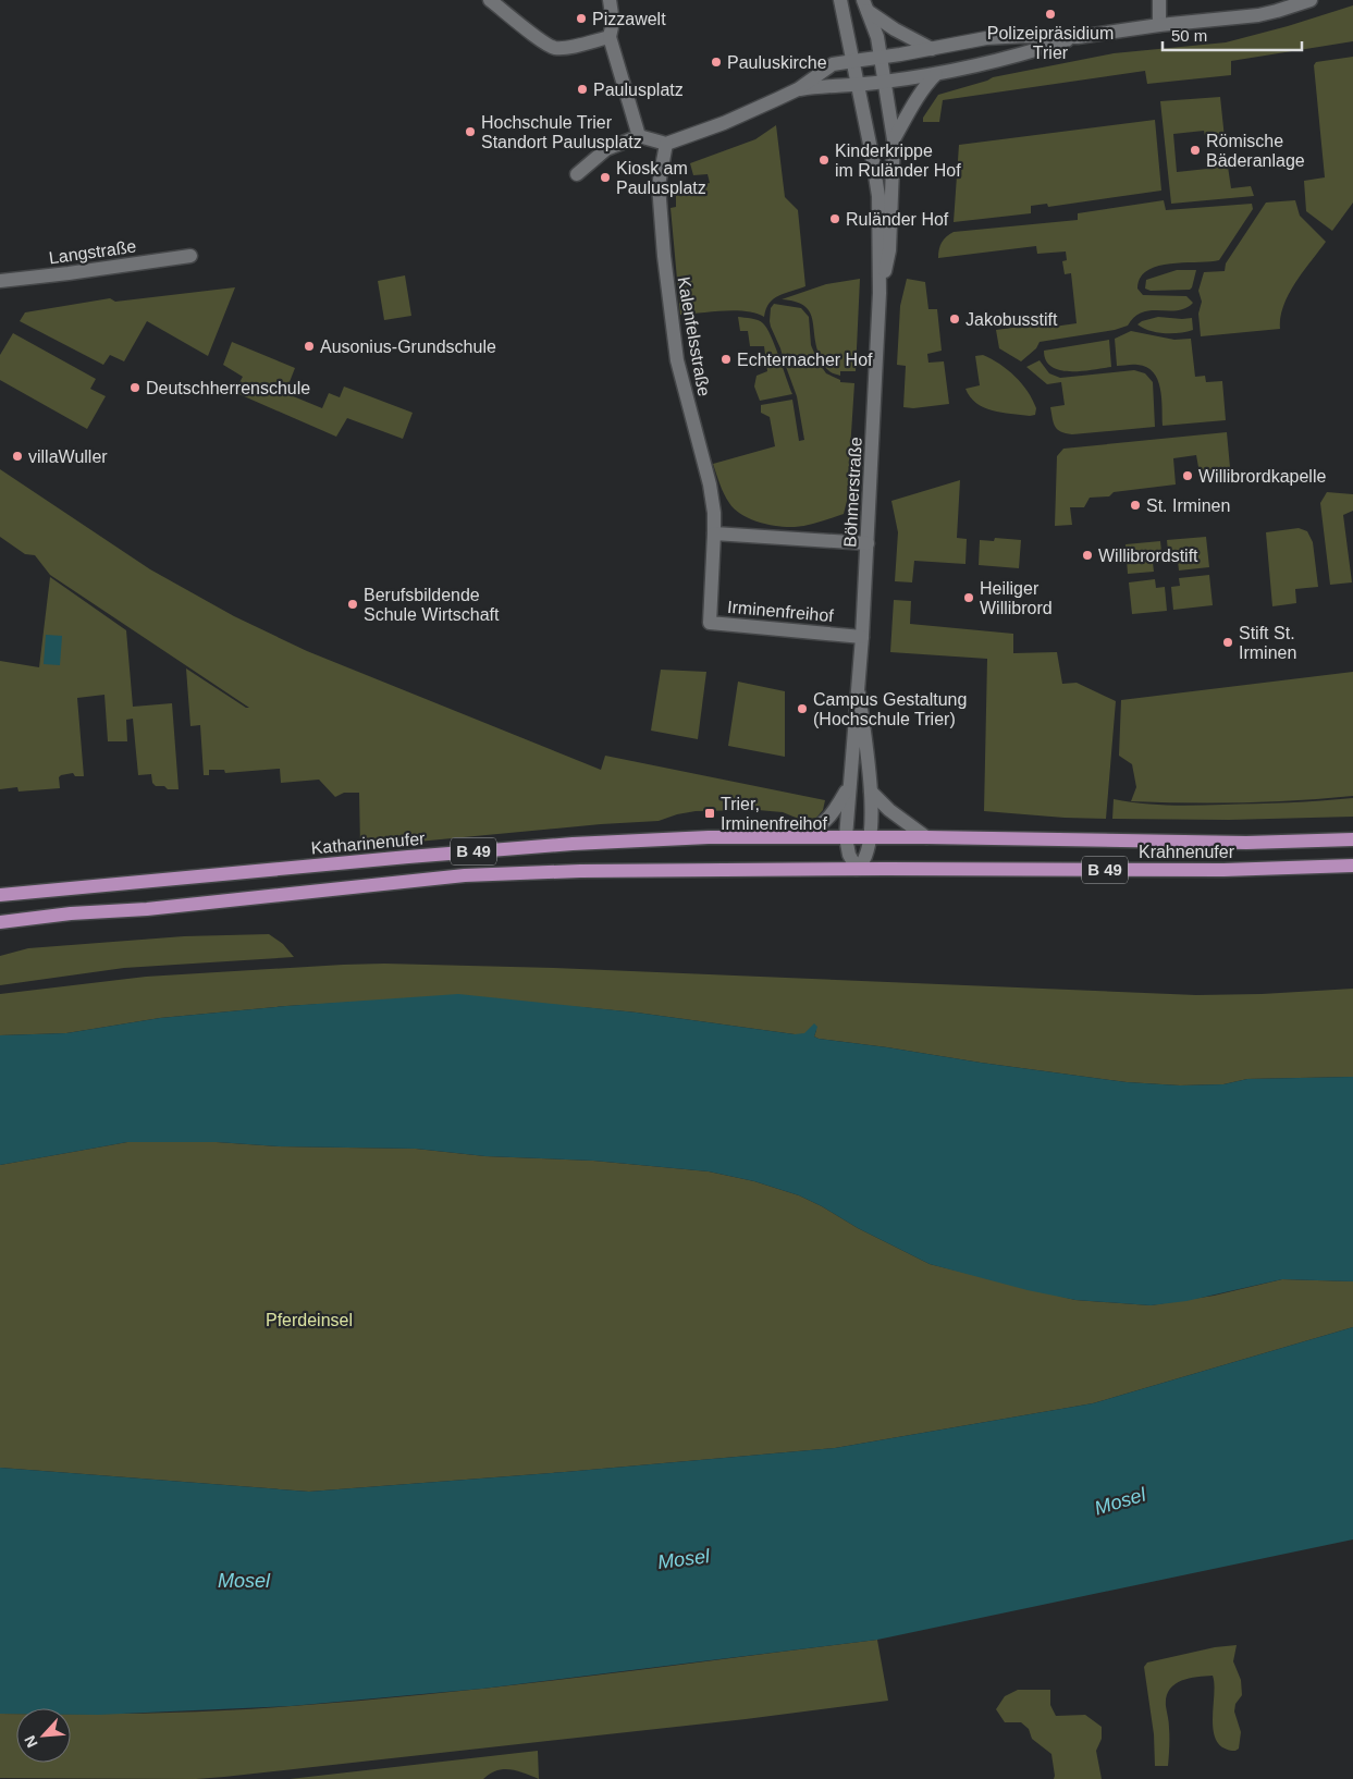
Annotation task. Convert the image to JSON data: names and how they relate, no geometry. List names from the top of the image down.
{
  "streets": {
    "main road": ["Katharinenufer", "B 49", "Krahnenufer"],
    "street": [
      "Langstraße",
      "Kalenfelsstraße",
      "Böhmerstraße",
      "Irminenfreihof"
    ]
  },
  "crossings": [
    ["Kalenfelsstraße", "Irminenfreihof"],
    ["Böhmerstraße", "Irminenfreihof"],
    ["Böhmerstraße", "Katharinenufer"],
    ["Böhmerstraße", "B 49"],
    ["Böhmerstraße", "Krahnenufer"],
    ["Katharinenufer", "Krahnenufer"],
    ["B 49", "Krahnenufer"]
  ],
  "water": ["Mosel"],
  "parks": ["Pferdeinsel"],
  "places": {
    "other": [
      "Polizeipräsidium Trier",
      "Pizzawelt",
      "Pauluskirche",
      "Paulusplatz",
      "Hochschule Trier Standort Paulusplatz",
      "Römische Bäderanlage",
      "Kinderkrippe im Ruländer Hof",
      "Kiosk am Paulusplatz",
      "Ruländer Hof",
      "Jakobusstift",
      "Ausonius-Grundschule",
      "Echternacher Hof",
      "Deutschherrenschule",
      "villaWuller",
      "Willibrordkapelle",
      "St. Irminen",
      "Willibrordstift",
      "Heiliger Willibrord",
      "Berufsbildende Schule Wirtschaft",
      "Stift St. Irminen",
      "Campus Gestaltung (Hochschule Trier)"
    ],
    "transit": ["Trier, Irminenfreihof"]
  },
  "scale_bar": "50 m",
  "north": "bottom left"
}
